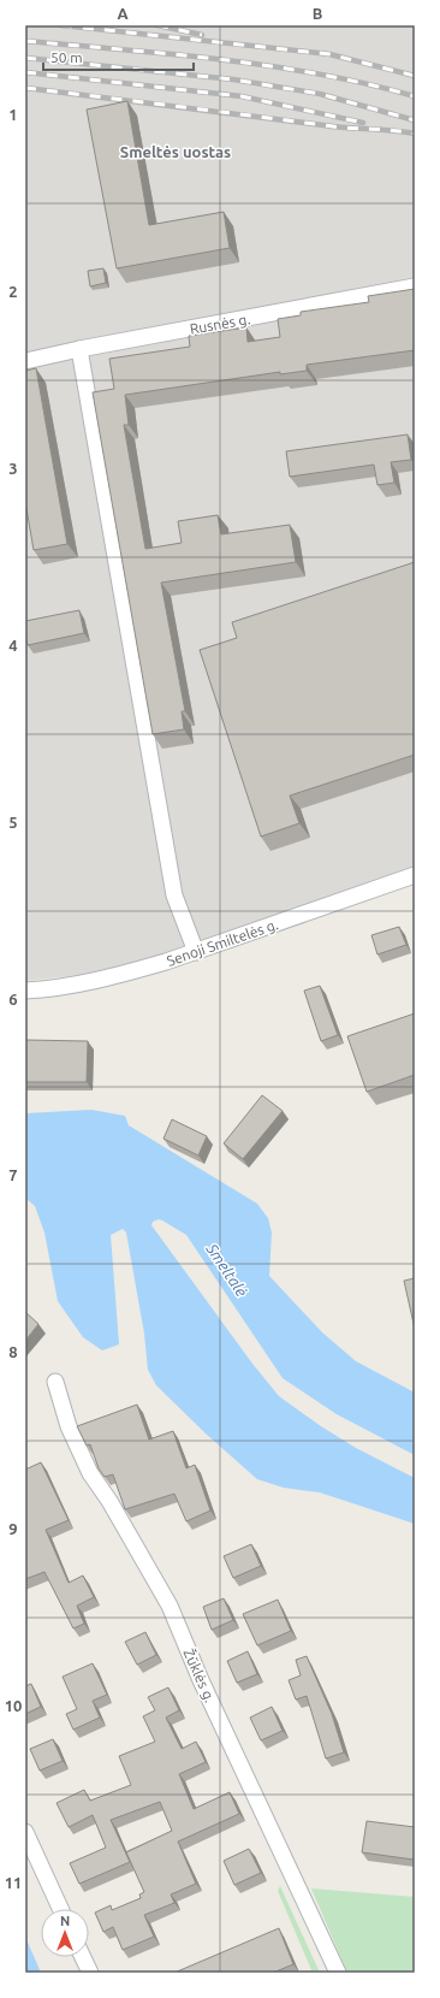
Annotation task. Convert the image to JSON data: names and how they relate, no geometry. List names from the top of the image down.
{
  "streets": {
    "street": ["Rusnės g.", "Senoji Smiltelės g.", "Žūklės g."]
  },
  "districts": ["Smeltės uostas"],
  "water": ["Smeltalė"],
  "scale_bar": "50 m",
  "north": "top",
  "grid": {
    "columns": ["A", "B"],
    "rows": [
      "1",
      "2",
      "3",
      "4",
      "5",
      "6",
      "7",
      "8",
      "9",
      "10",
      "11"
    ]
  }
}
